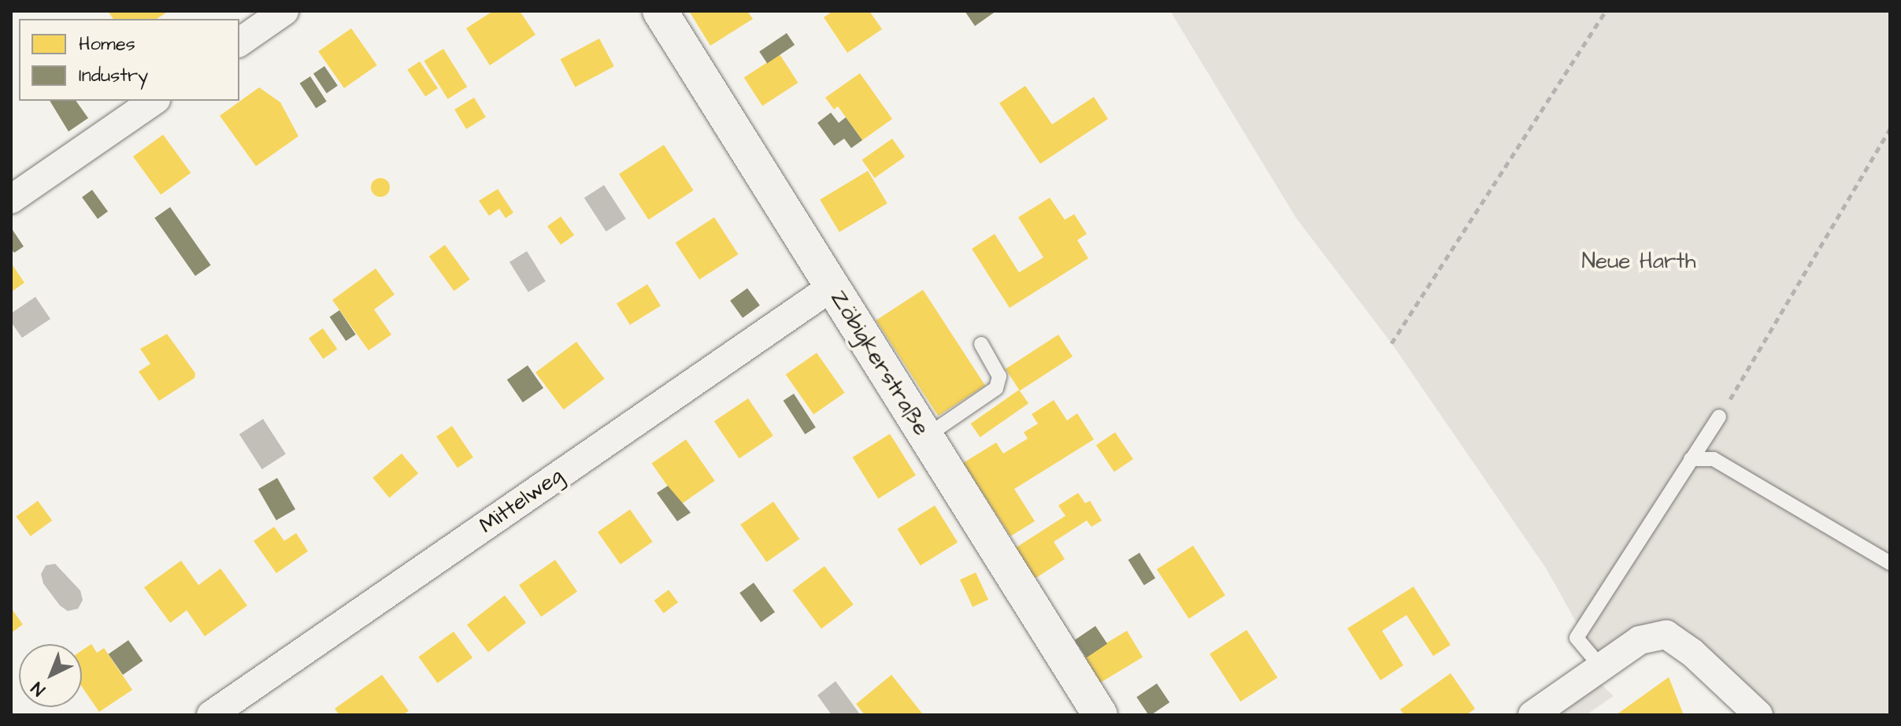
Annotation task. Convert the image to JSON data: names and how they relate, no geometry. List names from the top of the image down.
{
  "streets": {
    "main road": ["Zöbigkerstraße"],
    "street": ["Mittelweg"]
  },
  "crossings": [
    ["Zöbigkerstraße", "Mittelweg"]
  ],
  "parks": ["Neue Harth"],
  "legend": ["Homes", "Industry"],
  "north": "bottom left"
}
